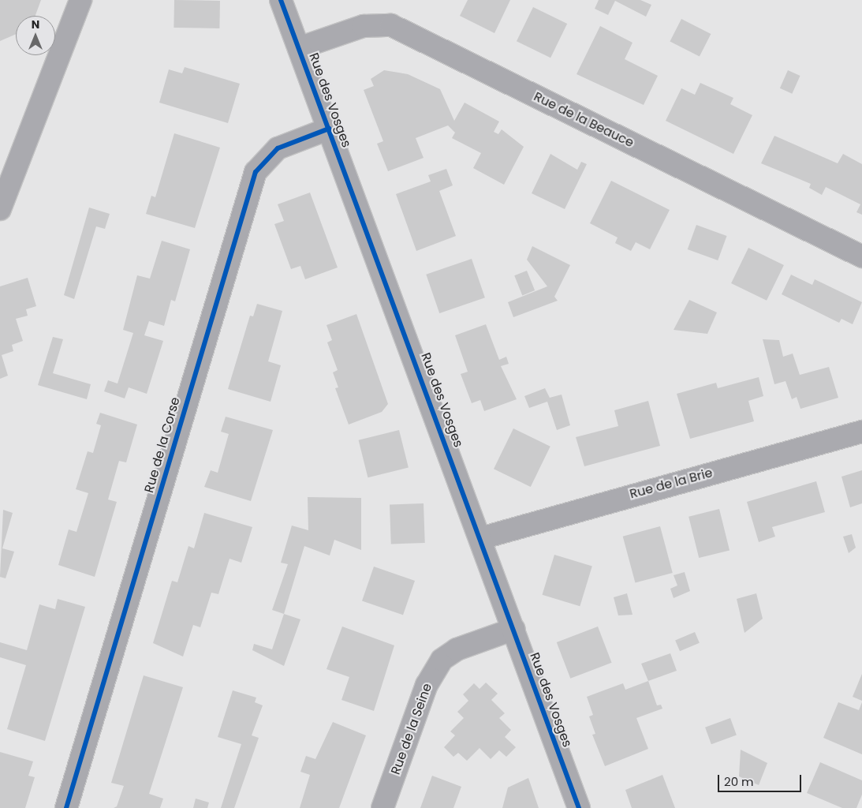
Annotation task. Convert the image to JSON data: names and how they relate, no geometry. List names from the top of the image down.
{
  "streets": {
    "street": [
      "Rue des Vosges",
      "Rue de la Beauce",
      "Rue de la Corse",
      "Rue de la Brie",
      "Rue de la Seine"
    ]
  },
  "crossings": [
    ["Rue des Vosges", "Rue de la Beauce"],
    ["Rue des Vosges", "Rue de la Corse"],
    ["Rue des Vosges", "Rue de la Brie"],
    ["Rue des Vosges", "Rue de la Seine"]
  ],
  "scale_bar": "20 m",
  "north": "top"
}
